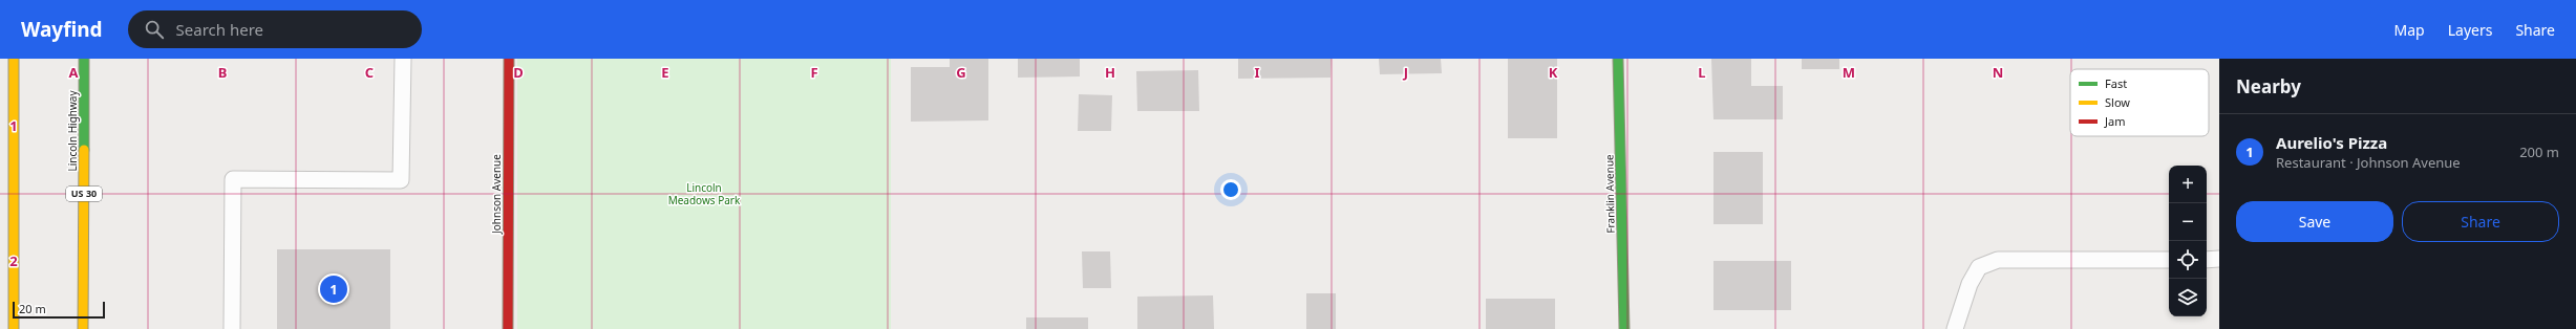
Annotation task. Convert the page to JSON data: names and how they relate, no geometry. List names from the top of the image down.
{
  "streets": {
    "main road": [
      "Lincoln Highway",
      "US 30",
      "Johnson Avenue",
      "Franklin Avenue"
    ]
  },
  "parks": ["Lincoln Meadows Park"],
  "legend": ["Fast", "Slow", "Jam"],
  "scale_bar": "20 m",
  "page": {
    "header": "Wayfind",
    "search": "Search here",
    "nav": ["Map", "Layers", "Share"],
    "heading": "Nearby",
    "list": [
      {
        "mark": "1",
        "name": "Aurelio's Pizza",
        "note": "Restaurant · Johnson Avenue",
        "value": "200 m"
      }
    ],
    "map_buttons": ["+", "−"],
    "buttons": ["Save", "Share"],
    "pins": "1",
    "scale": "20 m"
  },
  "grid": {
    "columns": [
      "A",
      "B",
      "C",
      "D",
      "E",
      "F",
      "G",
      "H",
      "I",
      "J",
      "K",
      "L",
      "M",
      "N"
    ],
    "rows": ["1", "2"]
  }
}
